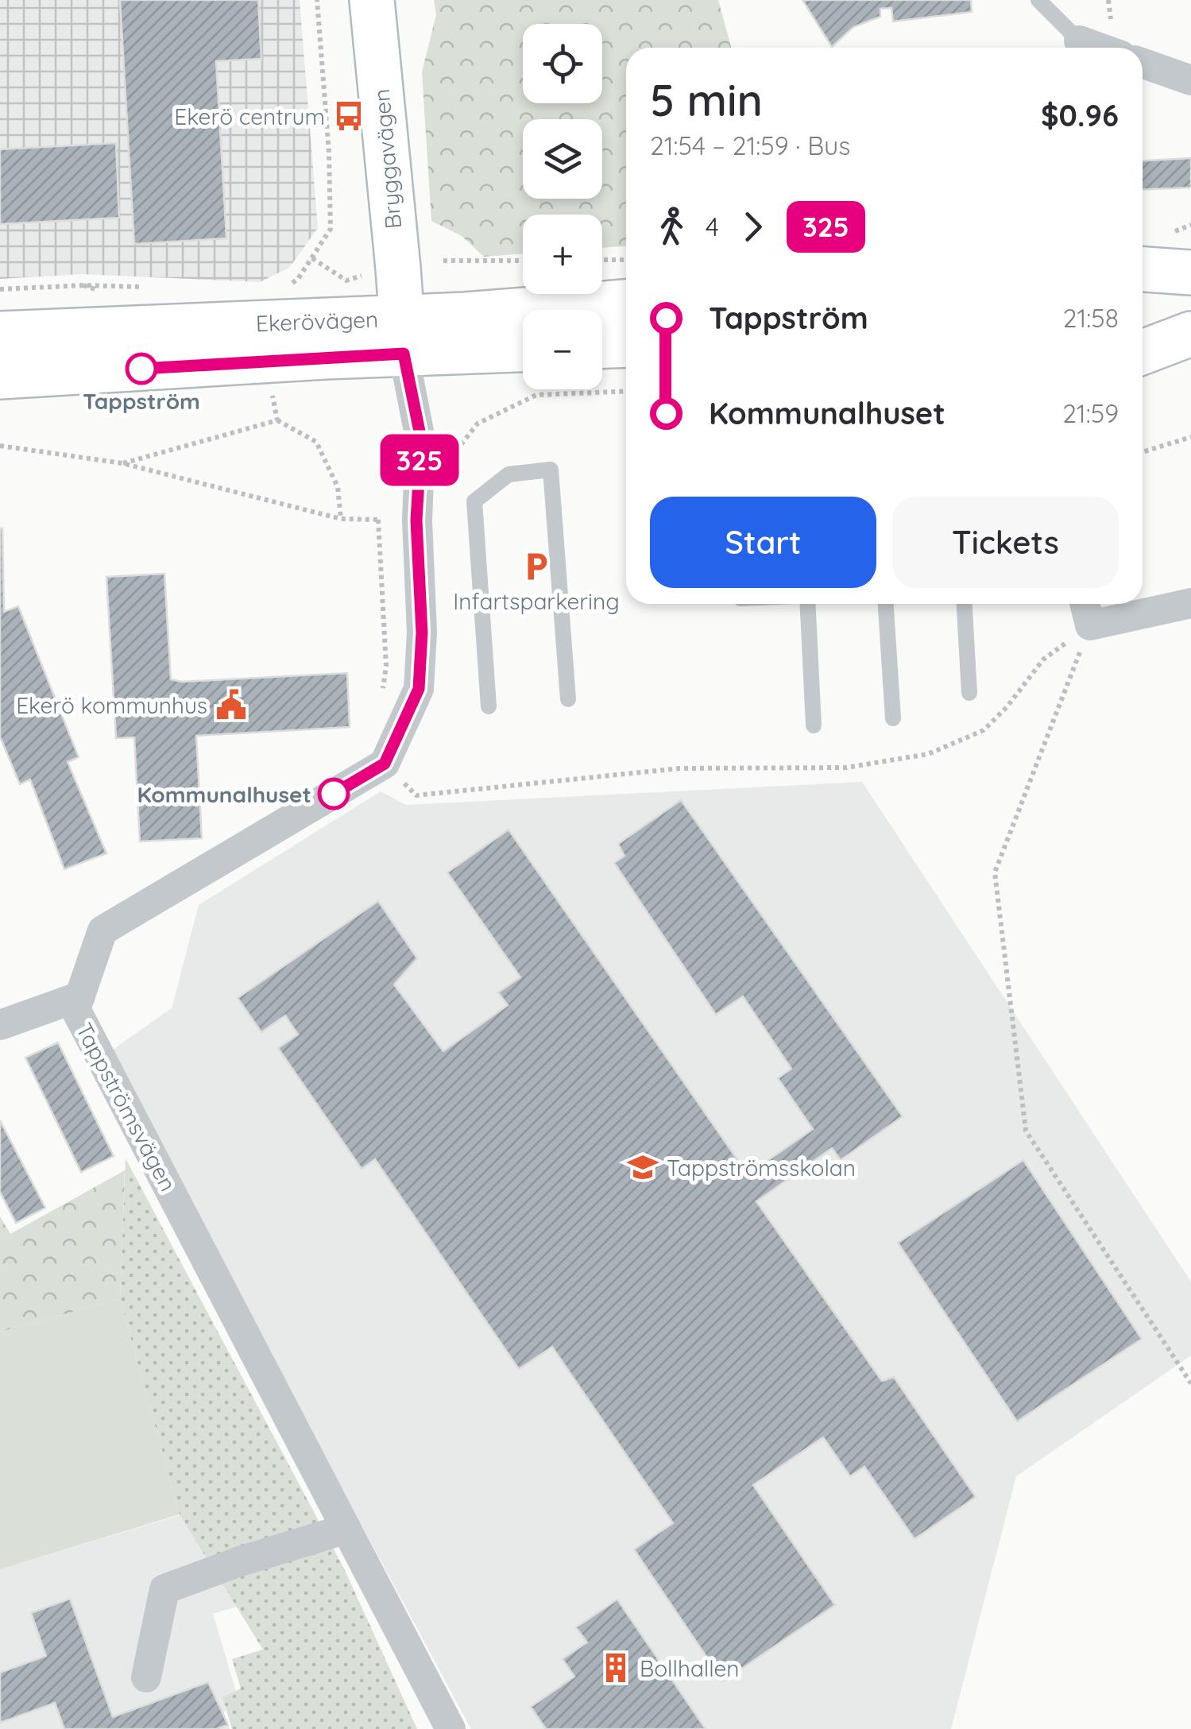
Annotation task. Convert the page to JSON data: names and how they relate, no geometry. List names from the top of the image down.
{
  "streets": {
    "main road": ["Bryggavägen", "Ekerövägen"],
    "street": ["Tappströmsvägen"]
  },
  "crossings": [
    ["Bryggavägen", "Ekerövägen"]
  ],
  "places": {
    "bus stop": ["Ekerö centrum"],
    "other": ["Tappström", "Kommunalhuset"],
    "parking": ["Infartsparkering"],
    "public building": ["Ekerö kommunhus"],
    "school or university": ["Tappströmsskolan"],
    "building": ["Bollhallen"]
  },
  "lines": ["bus line 325"],
  "page": {
    "on_map": "325",
    "map_buttons": ["+", "−"],
    "heading": ["5 min", "21:54 – 21:59 · Bus", "$0.96"],
    "legs": ["4", "325"],
    "list": [
      {
        "name": "Tappström",
        "value": "21:58"
      },
      {
        "name": "Kommunalhuset",
        "value": "21:59"
      }
    ],
    "buttons": ["Start", "Tickets"]
  }
}
